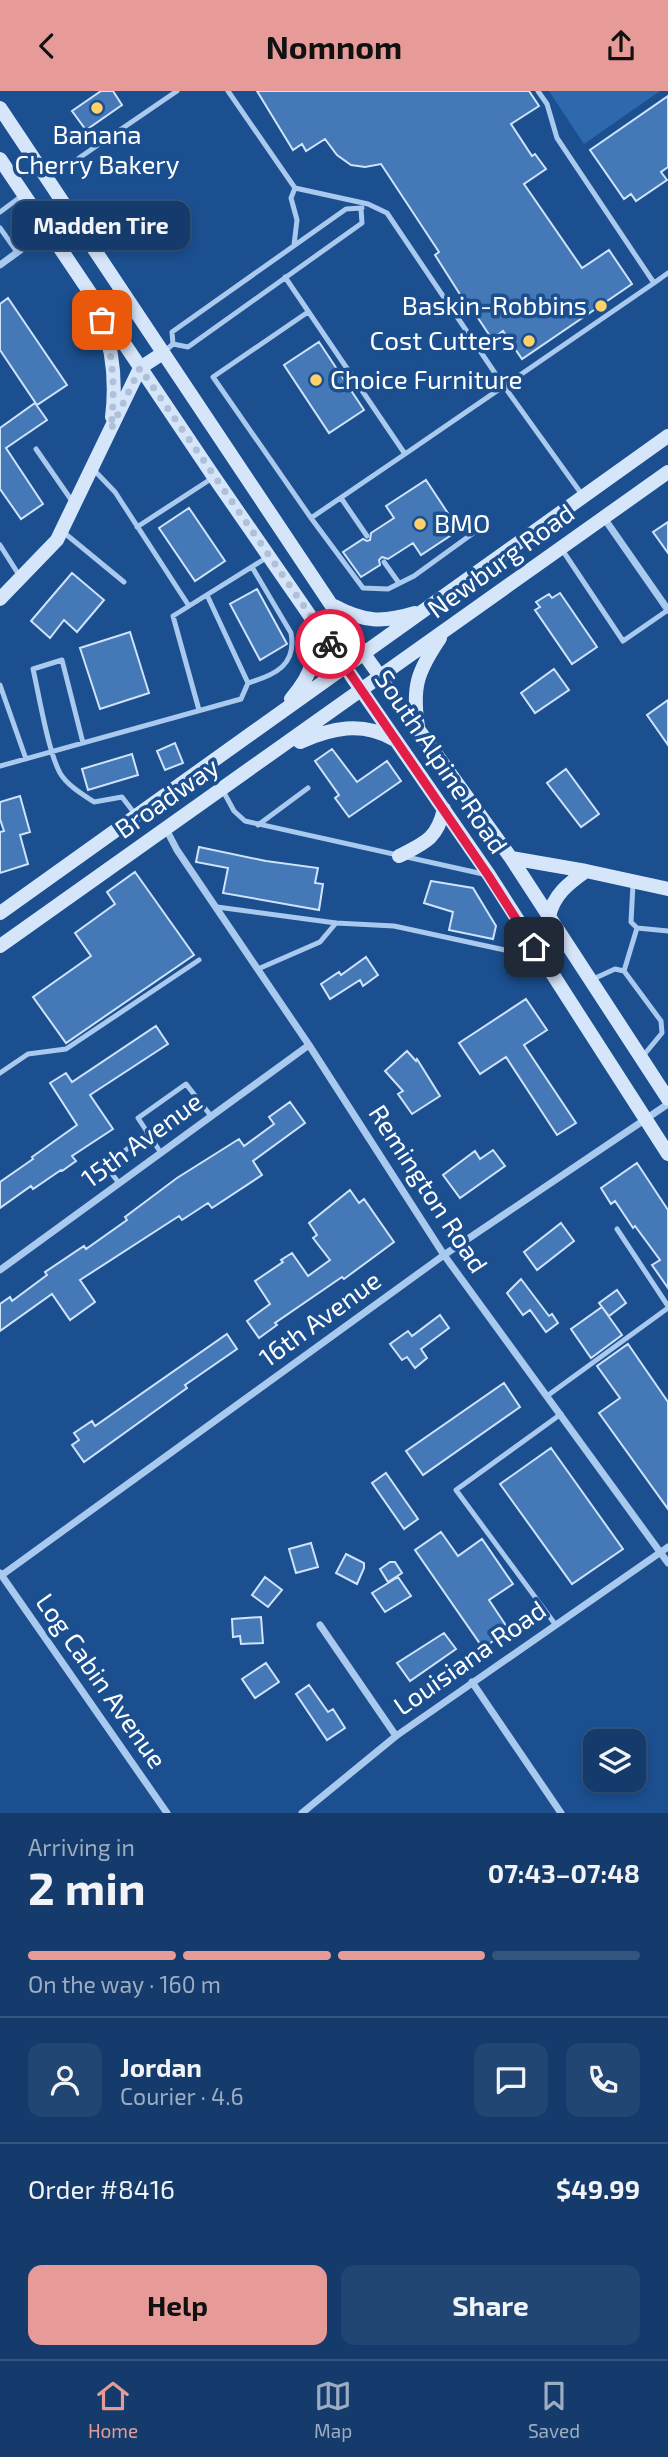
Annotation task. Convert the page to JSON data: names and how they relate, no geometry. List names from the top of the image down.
{
  "streets": {
    "main road": ["Newburg Road", "South Alpine Road", "Broadway"],
    "street": [
      "15th Avenue",
      "Remington Road",
      "16th Avenue",
      "Louisiana Road",
      "Log Cabin Avenue"
    ]
  },
  "crossings": [
    ["Newburg Road", "South Alpine Road"],
    ["Newburg Road", "Broadway"],
    ["South Alpine Road", "Broadway"],
    ["South Alpine Road", "16th Avenue"],
    ["Broadway", "Remington Road"],
    ["15th Avenue", "Remington Road"],
    ["Remington Road", "16th Avenue"],
    ["Remington Road", "Louisiana Road"],
    ["16th Avenue", "Log Cabin Avenue"]
  ],
  "places": [
    "Banana Cherry Bakery",
    "Baskin-Robbins",
    "Madden Tire",
    "Cost Cutters",
    "Choice Furniture",
    "BMO"
  ],
  "page": {
    "header": "Nomnom",
    "bubble": "Madden Tire",
    "heading": ["2 min", "Arriving in", "07:43–07:48"],
    "panel": [
      "Jordan",
      "Courier · 4.6",
      "Order #8416",
      "$49.99"
    ],
    "bar": "On the way · 160 m",
    "buttons": ["Help", "Share"],
    "tabs": ["Home", "Map", "Saved"]
  }
}
